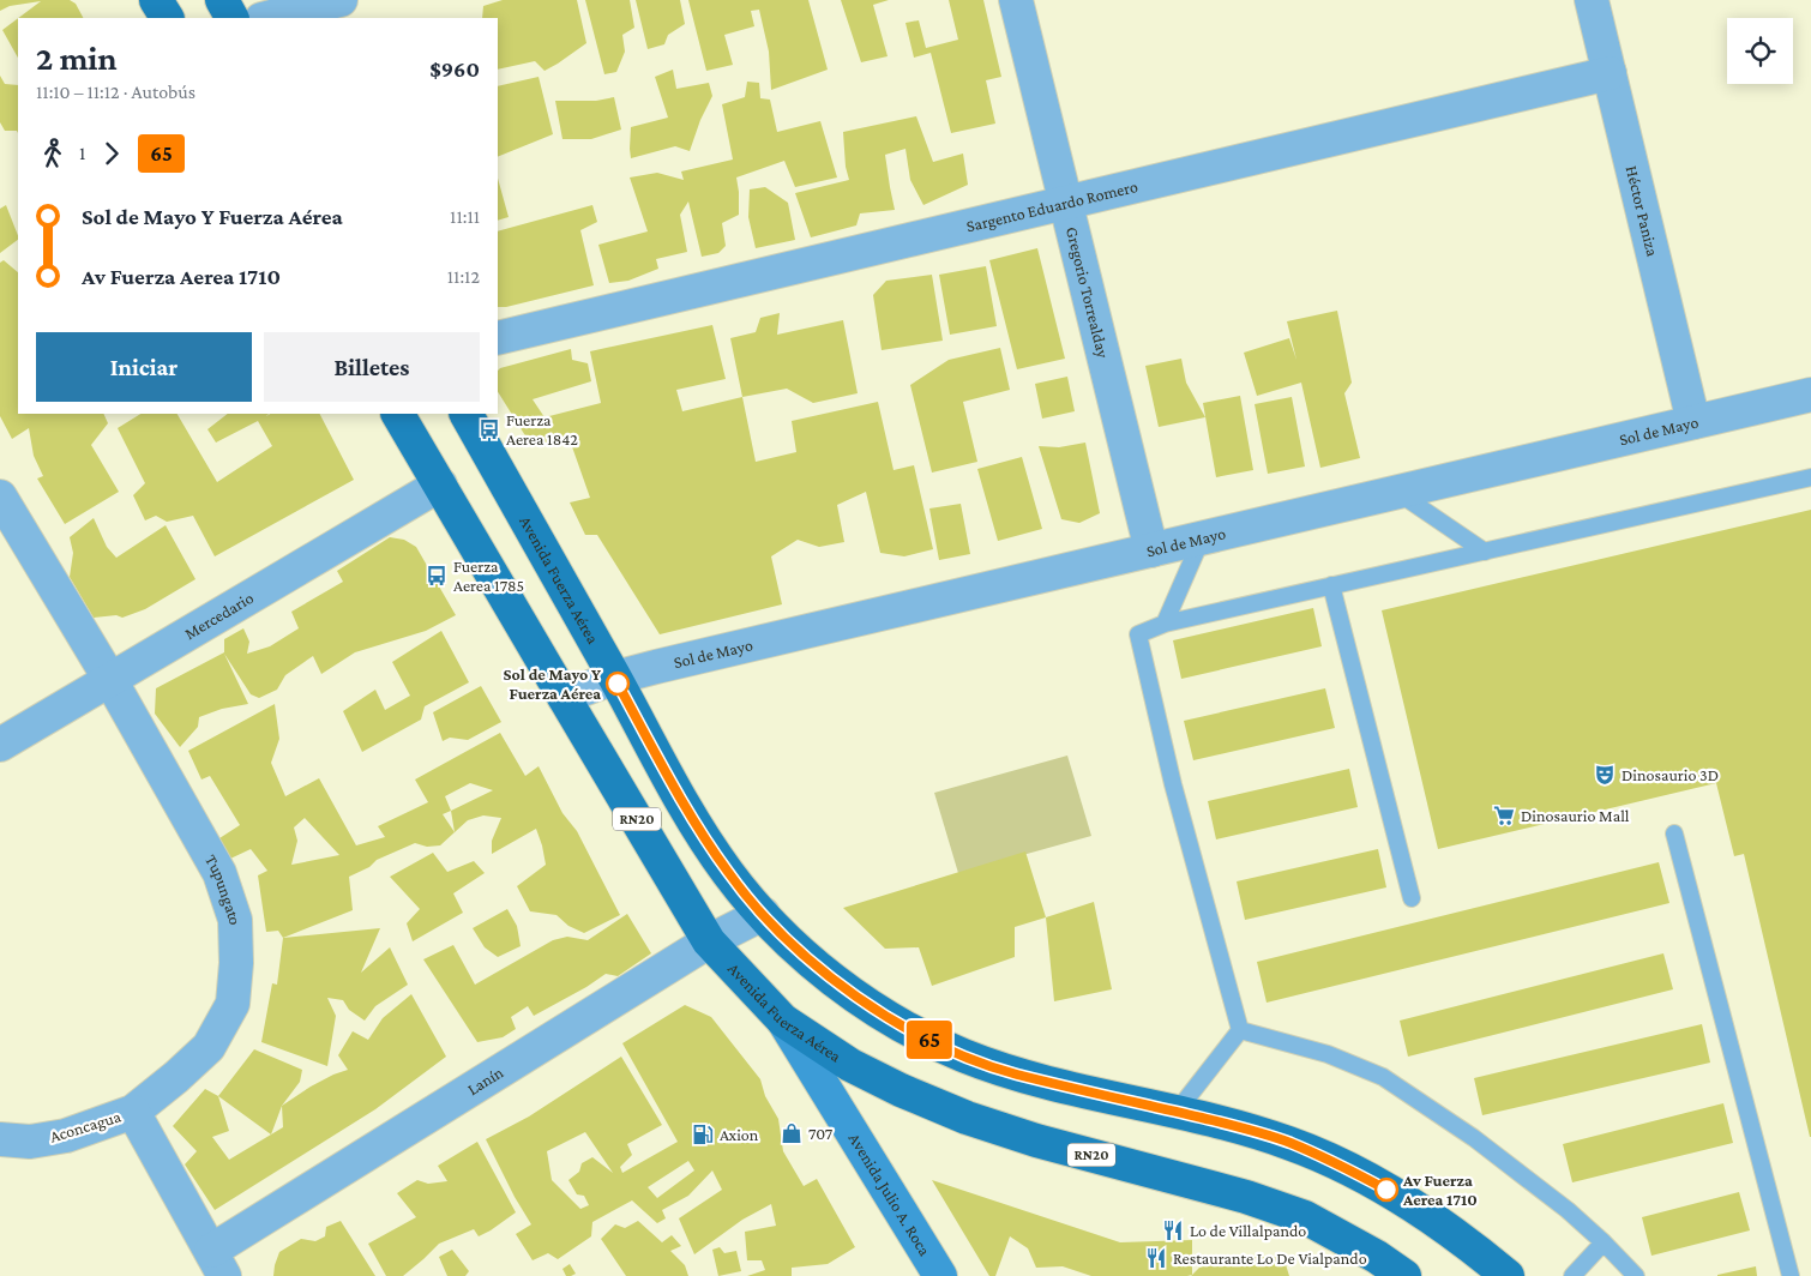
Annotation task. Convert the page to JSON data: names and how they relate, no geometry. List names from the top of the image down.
{
  "streets": {
    "main road": ["Avenida Fuerza Aérea", "RN20", "Avenida Julio A. Roca"],
    "street": [
      "Sargento Eduardo Romero",
      "Héctor Paniza",
      "Gregorio Torrealday",
      "Sol de Mayo",
      "Mercedario",
      "Tupungato",
      "Lanín",
      "Aconcagua"
    ]
  },
  "crossings": [
    ["Sargento Eduardo Romero", "Héctor Paniza"],
    ["Sargento Eduardo Romero", "Gregorio Torrealday"],
    ["Héctor Paniza", "Sol de Mayo"],
    ["Gregorio Torrealday", "Sol de Mayo"],
    ["Sol de Mayo", "Avenida Fuerza Aérea"],
    ["Avenida Fuerza Aérea", "Mercedario"],
    ["Avenida Fuerza Aérea", "Lanín"],
    ["Avenida Fuerza Aérea", "Avenida Julio A. Roca"],
    ["Mercedario", "Tupungato"],
    ["Tupungato", "Aconcagua"]
  ],
  "places": {
    "bus stop": ["Fuerza Aerea 1842", "Fuerza Aerea 1785"],
    "other": ["Sol de Mayo Y Fuerza Aérea", "Av Fuerza Aerea 1710"],
    "theatre": ["Dinosaurio 3D"],
    "supermarket": ["Dinosaurio Mall"],
    "shop": ["707"],
    "fuel station": ["Axion"],
    "restaurant": ["Lo de Villalpando", "Restaurante Lo De Vialpando"]
  },
  "lines": ["bus line 65"],
  "page": {
    "on_map": "65",
    "heading": ["2 min", "11:10 – 11:12 · Autobús", "$960"],
    "legs": ["1", "65"],
    "list": [
      {
        "name": "Sol de Mayo Y Fuerza Aérea",
        "value": "11:11"
      },
      {
        "name": "Av Fuerza Aerea 1710",
        "value": "11:12"
      }
    ],
    "buttons": ["Iniciar", "Billetes"]
  }
}
